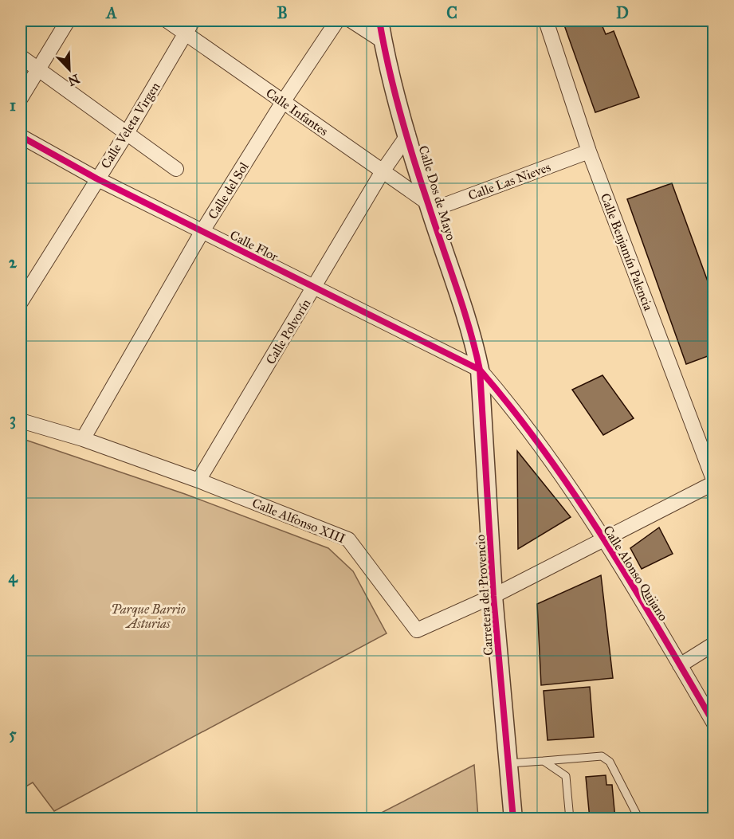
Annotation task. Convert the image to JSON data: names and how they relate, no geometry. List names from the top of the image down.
{
  "streets": {
    "street": [
      "Calle Infantes",
      "Calle Veleta Virgen",
      "Calle Las Nieves",
      "Calle del Sol",
      "Calle Dos de Mayo",
      "Calle Flor",
      "Calle Benjamín Palencia",
      "Calle Polvorín",
      "Calle Alfonso XIII",
      "Calle Alonso Quijano",
      "Carretera del Provencio"
    ]
  },
  "crossings": [
    ["Calle Infantes", "Calle Veleta Virgen"],
    ["Calle Infantes", "Calle Las Nieves"],
    ["Calle Infantes", "Calle del Sol"],
    ["Calle Infantes", "Calle Dos de Mayo"],
    ["Calle Infantes", "Calle Polvorín"],
    ["Calle Veleta Virgen", "Calle Flor"],
    ["Calle Las Nieves", "Calle Dos de Mayo"],
    ["Calle Las Nieves", "Calle Benjamín Palencia"],
    ["Calle del Sol", "Calle Flor"],
    ["Calle del Sol", "Calle Alfonso XIII"],
    ["Calle Dos de Mayo", "Calle Flor"],
    ["Calle Dos de Mayo", "Calle Polvorín"],
    ["Calle Dos de Mayo", "Calle Alonso Quijano"],
    ["Calle Dos de Mayo", "Carretera del Provencio"],
    ["Calle Flor", "Calle Polvorín"],
    ["Calle Flor", "Calle Alonso Quijano"],
    ["Calle Flor", "Carretera del Provencio"],
    ["Calle Benjamín Palencia", "Calle Alfonso XIII"],
    ["Calle Polvorín", "Calle Alfonso XIII"],
    ["Calle Alfonso XIII", "Calle Alonso Quijano"],
    ["Calle Alfonso XIII", "Carretera del Provencio"],
    ["Calle Alonso Quijano", "Carretera del Provencio"]
  ],
  "parks": ["Parque Barrio Asturias"],
  "north": "bottom right",
  "grid": {
    "columns": [
      "A",
      "B",
      "C",
      "D"
    ],
    "rows": [
      "1",
      "2",
      "3",
      "4",
      "5"
    ]
  }
}
